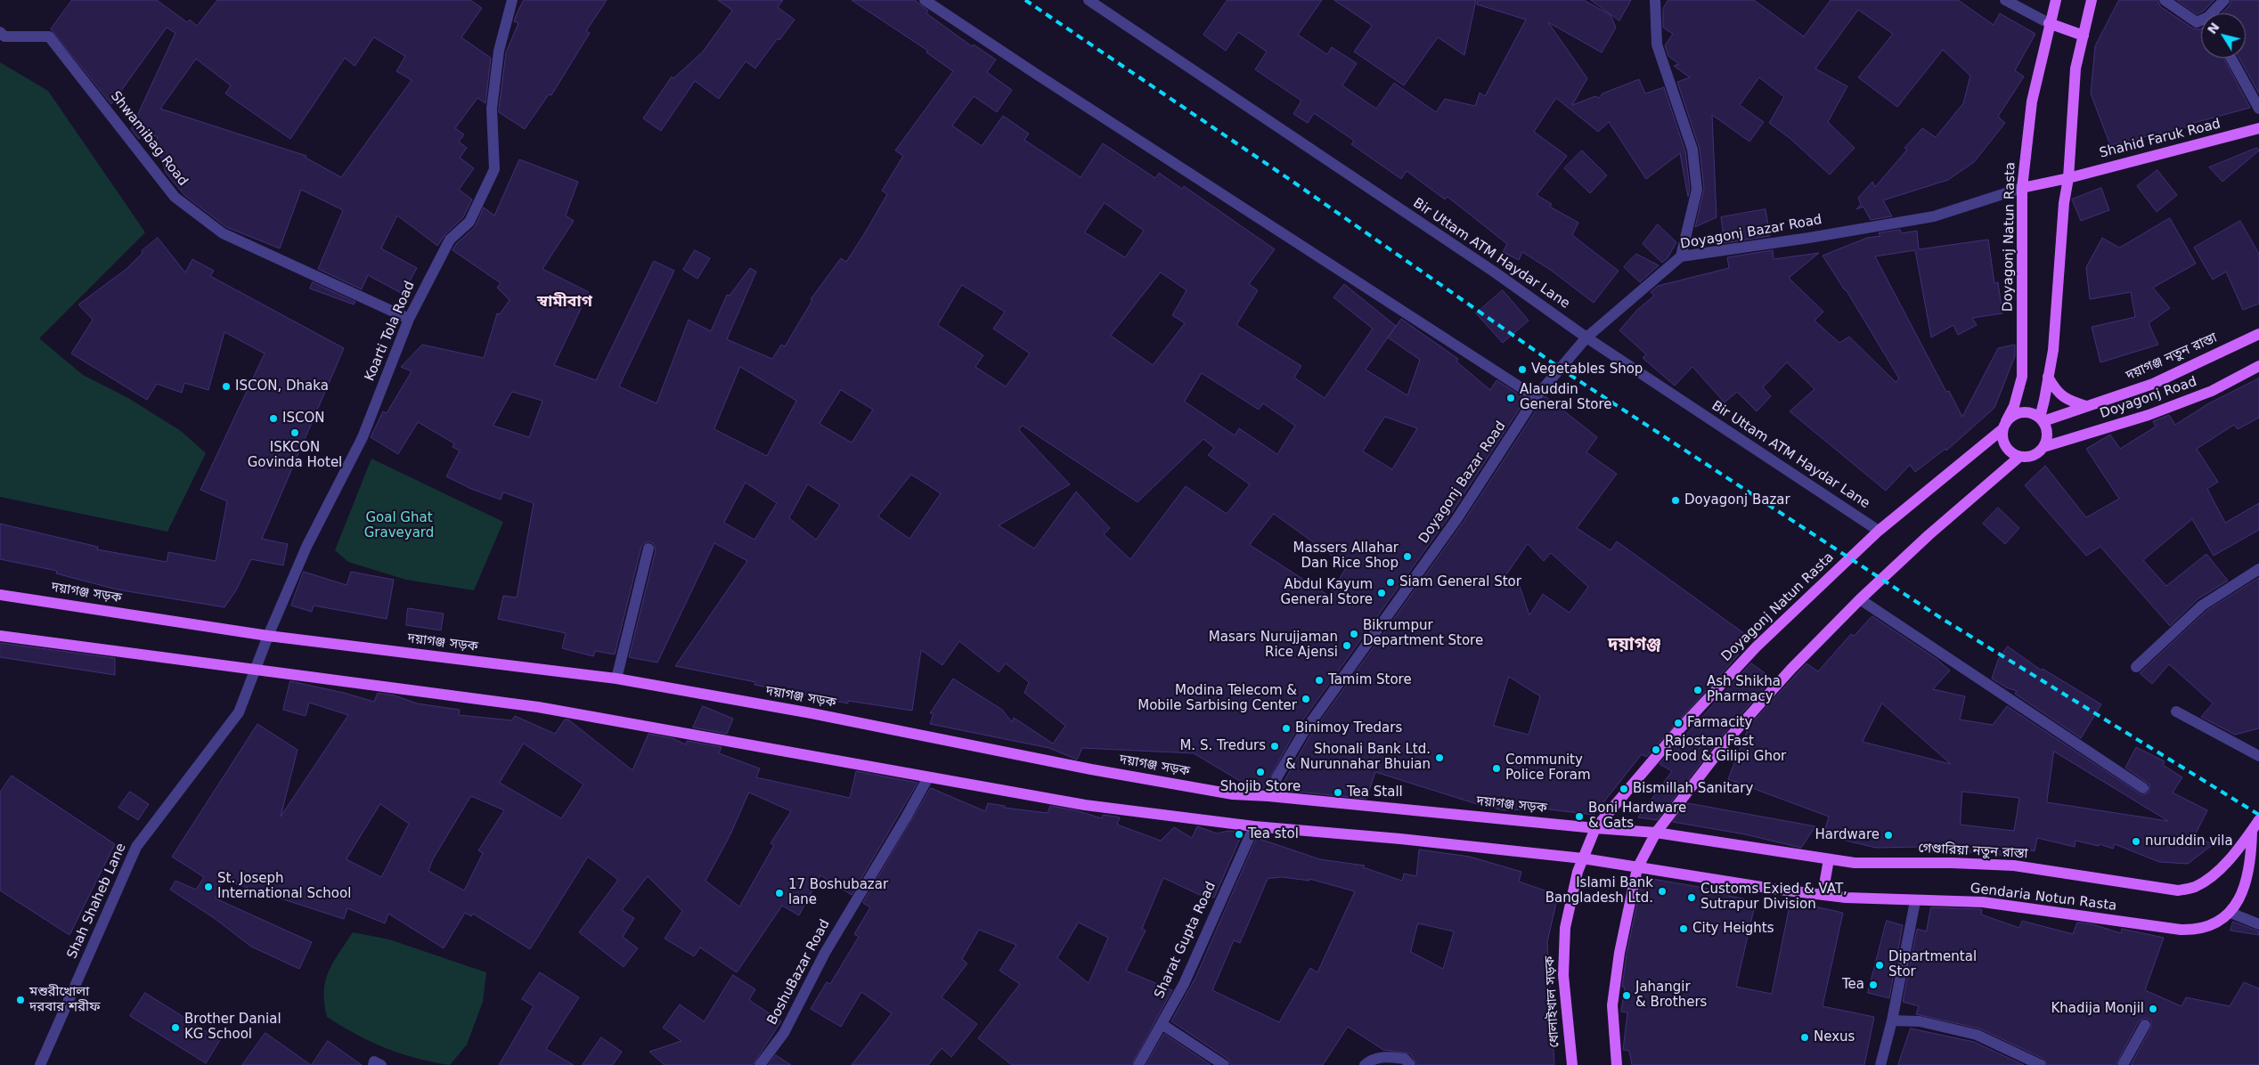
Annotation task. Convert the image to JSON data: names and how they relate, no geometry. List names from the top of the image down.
{
  "streets": {
    "main road": [
      "Shahid Faruk Road",
      "Doyagonj Natun Rasta",
      "দয়াগঞ্জ নতুন রাস্তা",
      "Doyagonj Road",
      "দয়াগঞ্জ সড়ক",
      "গেণ্ডারিয়া নতুন রাস্তা",
      "Gendaria Notun Rasta",
      "ধোলাইখাল সড়ক"
    ],
    "street": [
      "Shwamibag Road",
      "Doyagonj Bazar Road",
      "Bir Uttam ATM Haydar Lane",
      "Koarti Tola Road",
      "Shah Shaheb Lane",
      "Sharat Gupta Road",
      "BoshuBazar Road"
    ]
  },
  "crossings": [
    ["Shwamibag Road", "Koarti Tola Road"],
    ["Shahid Faruk Road", "Doyagonj Bazar Road"],
    ["Shahid Faruk Road", "Doyagonj Natun Rasta"],
    ["Doyagonj Bazar Road", "Doyagonj Natun Rasta"],
    ["Doyagonj Bazar Road", "Bir Uttam ATM Haydar Lane"],
    ["Doyagonj Bazar Road", "দয়াগঞ্জ সড়ক"],
    ["Doyagonj Natun Rasta", "Bir Uttam ATM Haydar Lane"],
    ["Doyagonj Natun Rasta", "দয়াগঞ্জ নতুন রাস্তা"],
    ["Doyagonj Natun Rasta", "Doyagonj Road"],
    ["Doyagonj Natun Rasta", "দয়াগঞ্জ সড়ক"],
    ["Koarti Tola Road", "দয়াগঞ্জ সড়ক"],
    ["Koarti Tola Road", "Shah Shaheb Lane"],
    ["দয়াগঞ্জ নতুন রাস্তা", "Doyagonj Road"],
    ["দয়াগঞ্জ সড়ক", "গেণ্ডারিয়া নতুন রাস্তা"],
    ["Gendaria Notun Rasta", "ধোলাইখাল সড়ক"]
  ],
  "districts": ["স্বামীবাগ", "দয়াগঞ্জ"],
  "parks": ["Goal Ghat Graveyard"],
  "places": [
    "Vegetables Shop",
    "ISCON, Dhaka",
    "Alauddin General Store",
    "ISCON",
    "ISKCON Govinda Hotel",
    "Doyagonj Bazar",
    "Massers Allahar Dan Rice Shop",
    "Siam General Stor",
    "Abdul Kayum General Store",
    "Bikrumpur Department Store",
    "Masars Nurujjaman Rice Ajensi",
    "Tamim Store",
    "Ash Shikha Pharmacy",
    "Modina Telecom & Mobile Sarbising Center",
    "Farmacity",
    "Binimoy Tredars",
    "M. S. Tredurs",
    "Rajostan Fast Food & Gilipi Ghor",
    "Shonali Bank Ltd. & Nurunnahar Bhuian",
    "Community Police Foram",
    "Shojib Store",
    "Bismillah Sanitary",
    "Tea Stall",
    "Boni Hardware & Gats",
    "Tea stol",
    "Hardware",
    "nuruddin vila",
    "St. Joseph International School",
    "Islami Bank Bangladesh Ltd.",
    "17 Boshubazar lane",
    "Customs Exied & VAT, Sutrapur Division",
    "City Heights",
    "Dipartmental Stor",
    "Tea",
    "Jahangir & Brothers",
    "মশুরীখোলা দরবার শরীফ",
    "Khadija Monjil",
    "Brother Danial KG School",
    "Nexus"
  ],
  "north": "top left"
}
